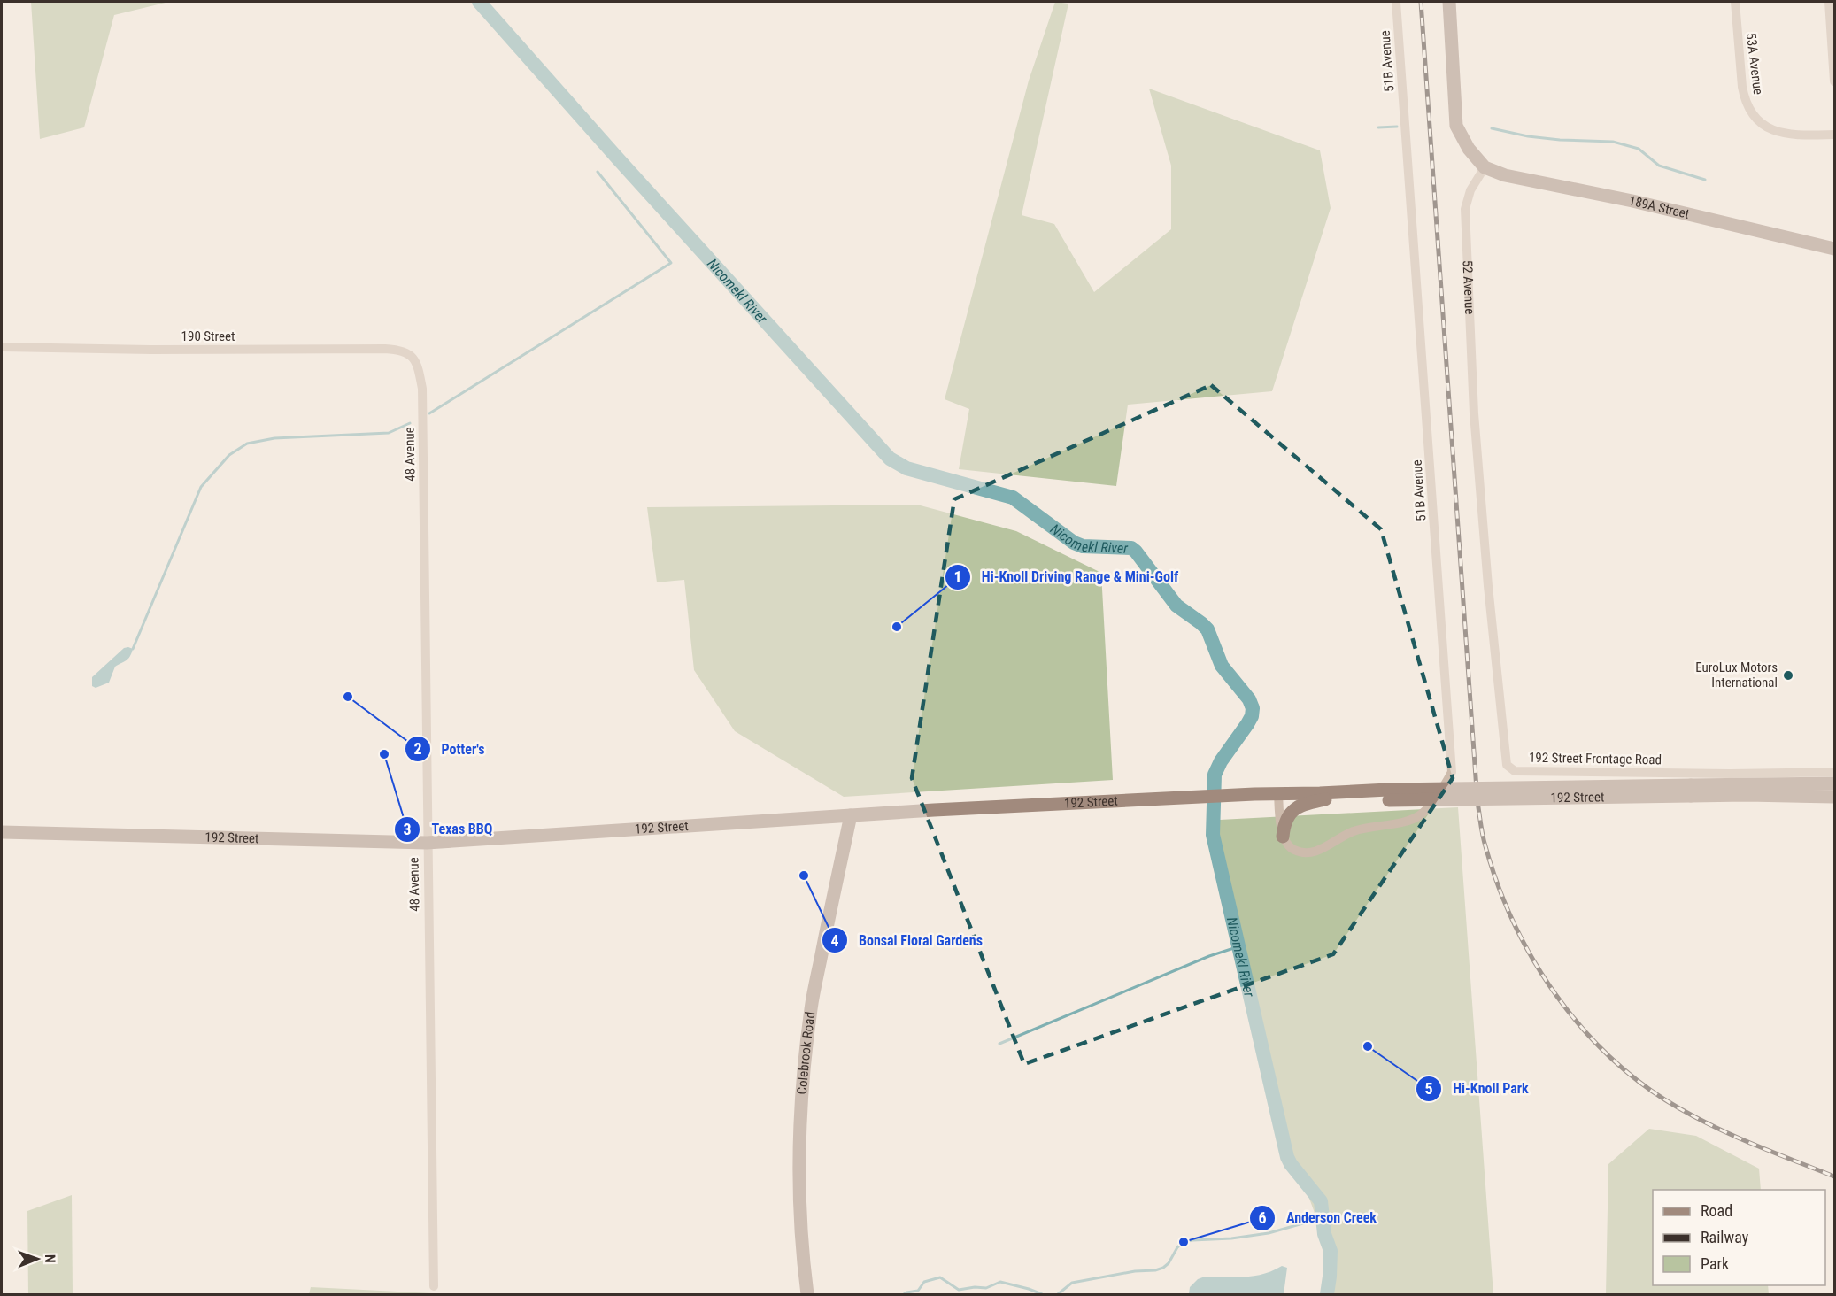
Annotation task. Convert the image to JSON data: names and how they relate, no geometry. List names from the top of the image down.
{
  "streets": {
    "main road": ["189A Street", "192 Street", "Colebrook Road"],
    "street": [
      "51B Avenue",
      "53A Avenue",
      "52 Avenue",
      "190 Street",
      "48 Avenue",
      "192 Street Frontage Road"
    ]
  },
  "crossings": [
    ["189A Street", "52 Avenue"],
    ["52 Avenue", "192 Street Frontage Road"],
    ["190 Street", "48 Avenue"],
    ["48 Avenue", "192 Street"],
    ["192 Street", "Colebrook Road"]
  ],
  "water": ["Nicomekl River"],
  "places": [
    "Hi-Knoll Driving Range & Mini-Golf",
    "EuroLux Motors International",
    "Potter's",
    "Texas BBQ",
    "Bonsai Floral Gardens",
    "Hi-Knoll Park",
    "Anderson Creek"
  ],
  "legend": ["Road", "Railway", "Park"],
  "north": "right"
}
